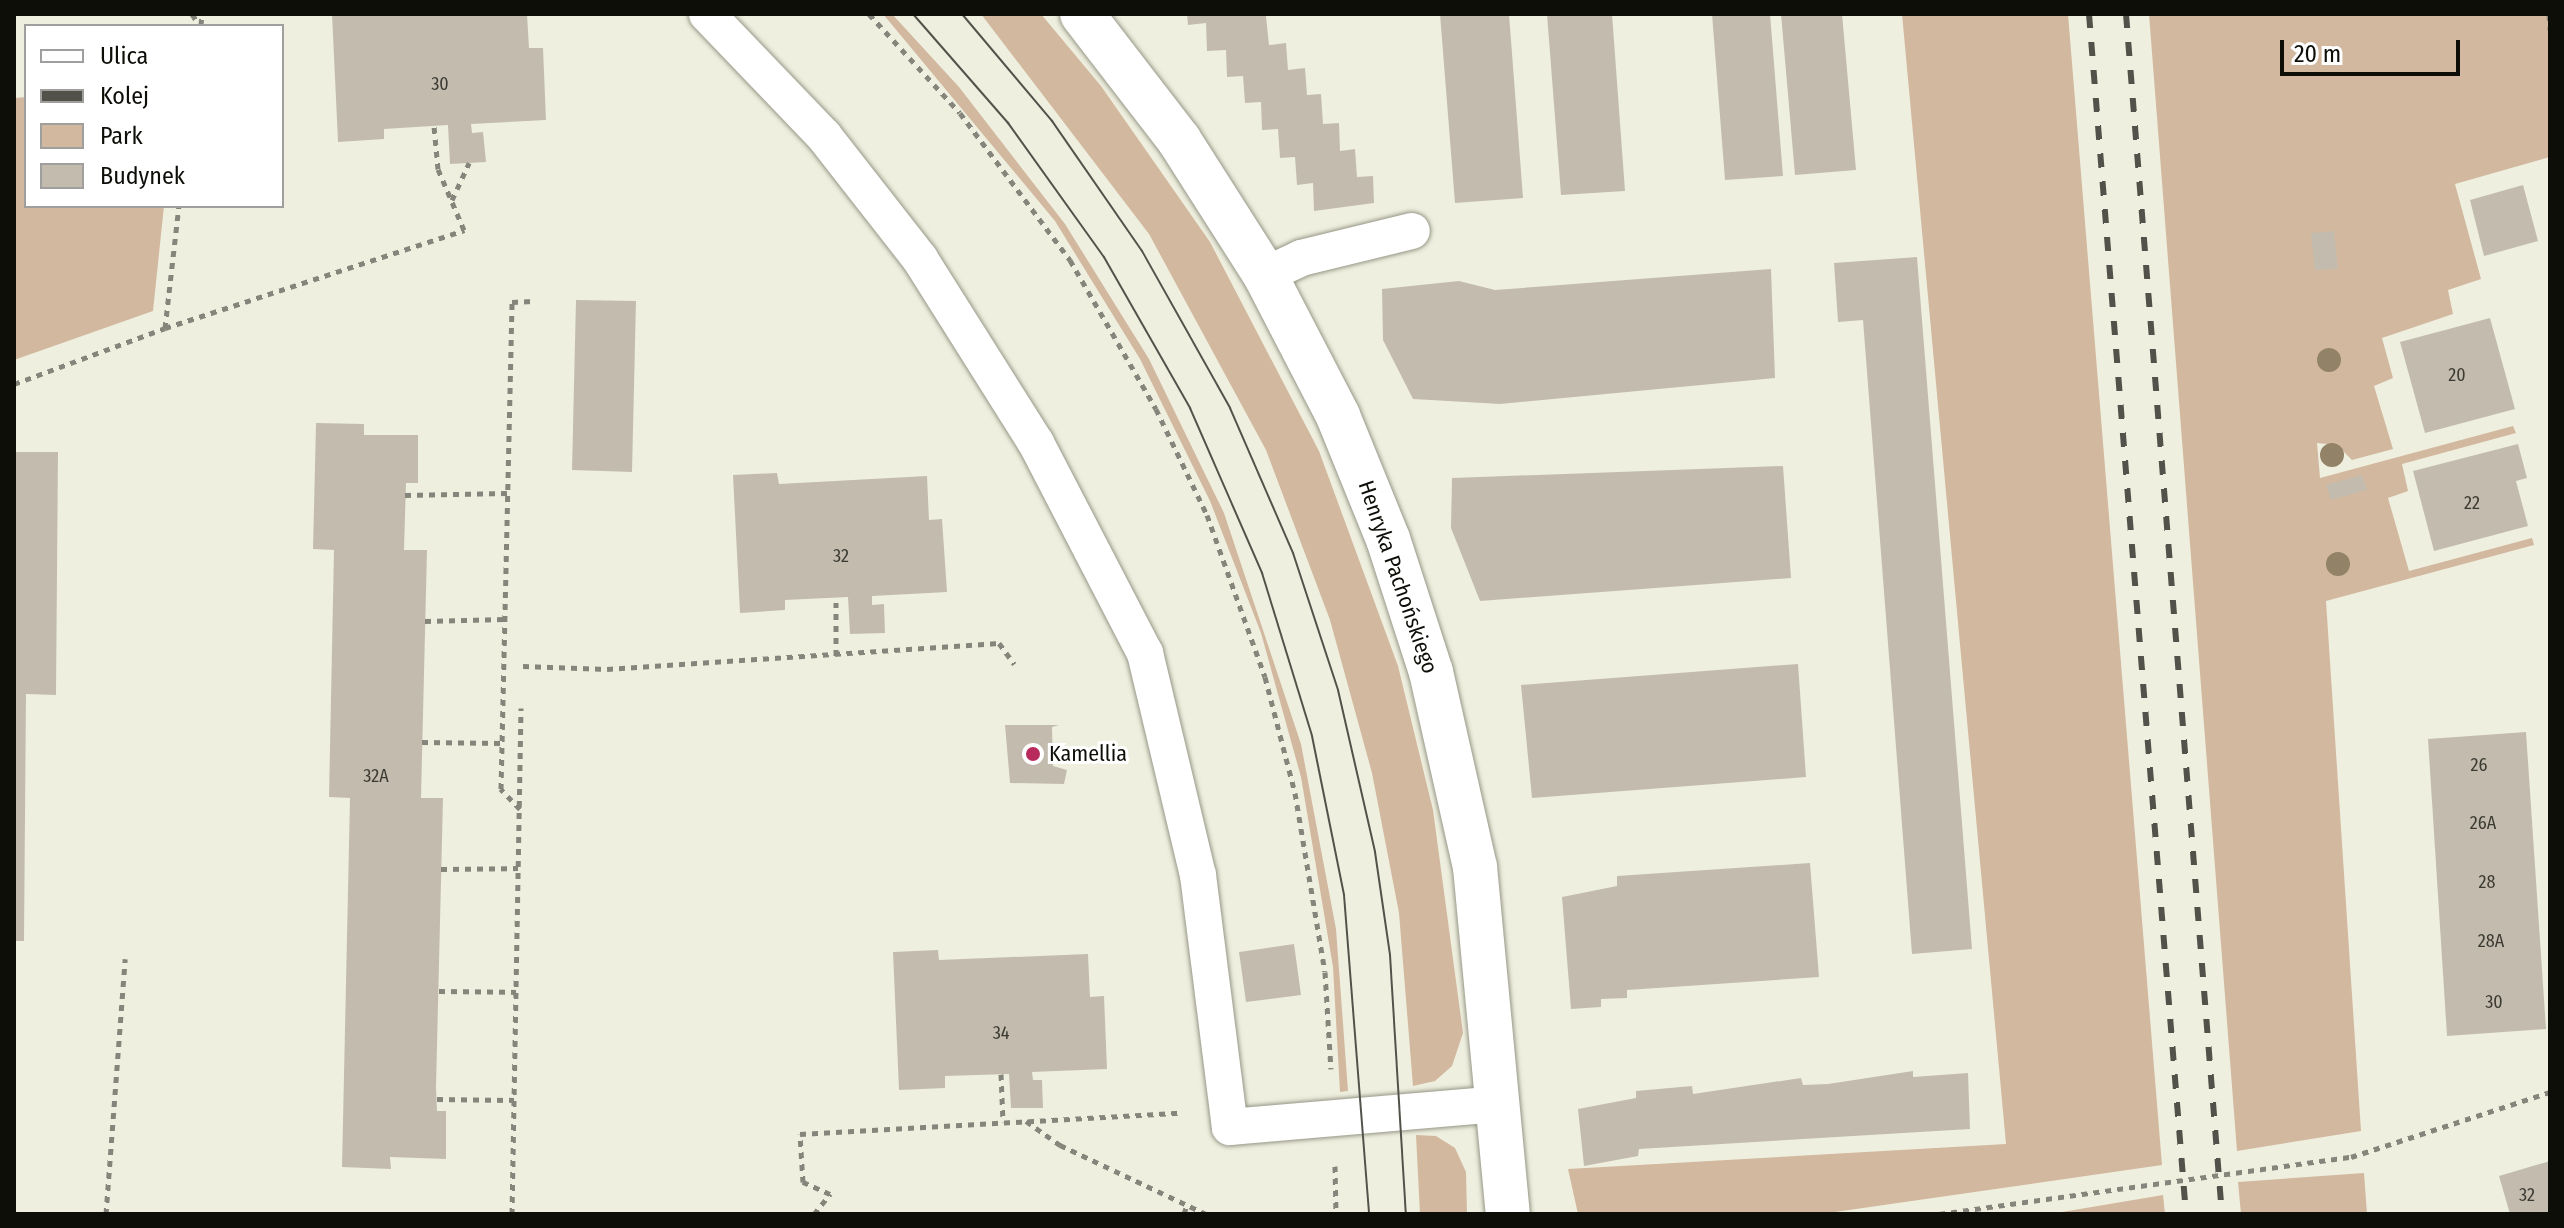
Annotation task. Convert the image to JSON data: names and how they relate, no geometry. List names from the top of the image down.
{
  "streets": {
    "street": ["Henryka Pachońskiego"]
  },
  "places": ["Kamellia"],
  "house_numbers": [
    "30",
    "20",
    "22",
    "32",
    "26",
    "32A",
    "26A",
    "28",
    "28A",
    "30",
    "34",
    "32"
  ],
  "legend": [
    "Ulica",
    "Kolej",
    "Park",
    "Budynek"
  ],
  "scale_bar": "20 m"
}
